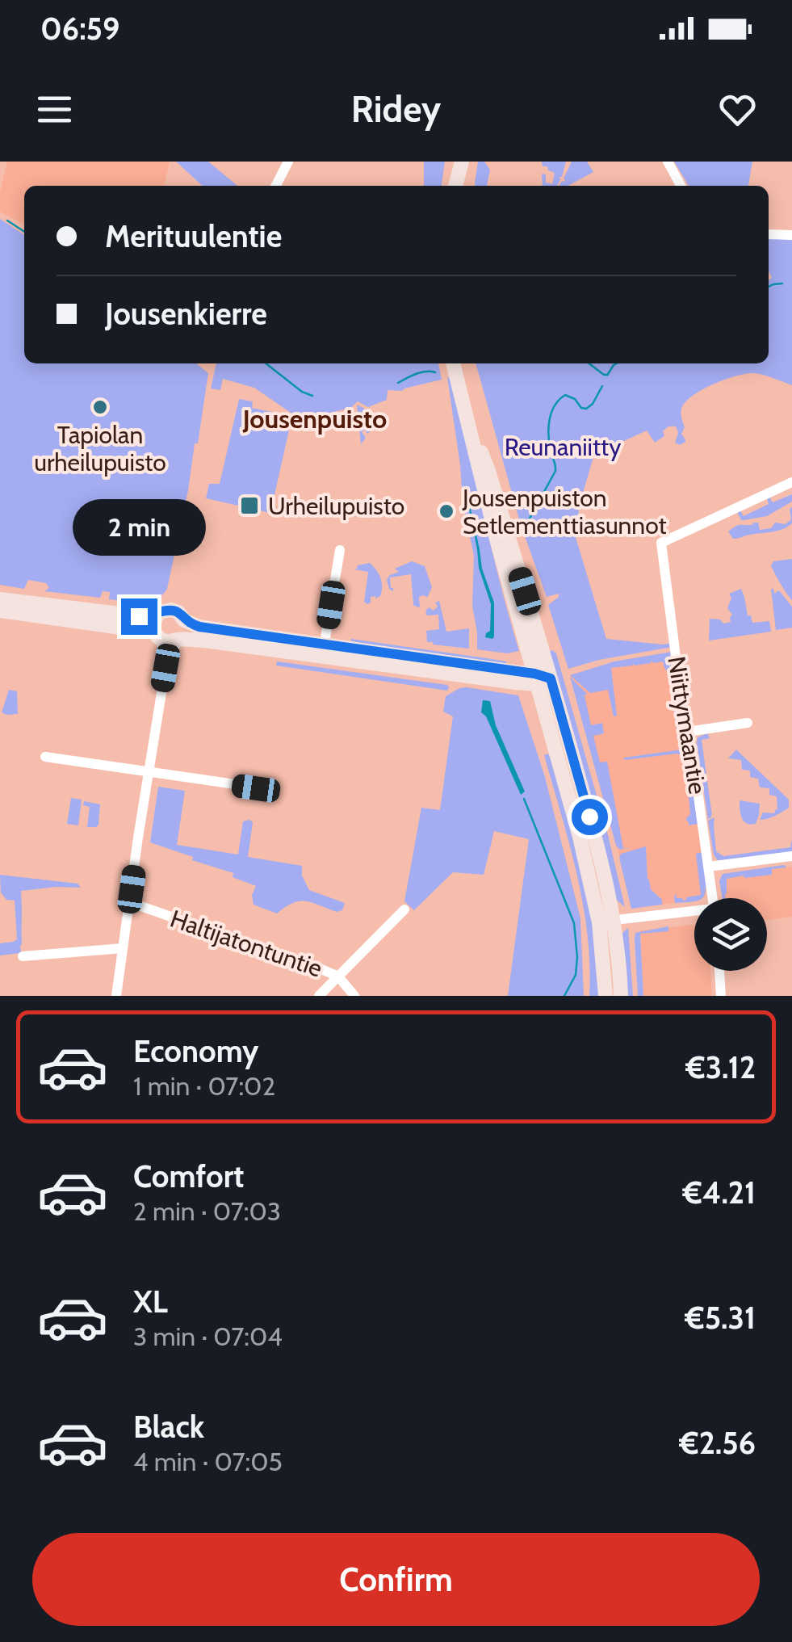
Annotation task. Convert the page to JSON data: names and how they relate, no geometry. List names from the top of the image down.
{
  "streets": {
    "street": ["Niittymaantie", "Haltijatontuntie"]
  },
  "districts": ["Jousenpuisto"],
  "parks": ["Reunaniitty"],
  "places": {
    "other": ["Tapiolan urheilupuisto", "Jousenpuiston Setlementtiasunnot"],
    "transit": ["Urheilupuisto"]
  },
  "page": {
    "status": "06:59",
    "header": "Ridey",
    "banner": ["Merituulentie", "Jousenkierre"],
    "bubble": "2 min",
    "list": [
      {
        "name": "Economy",
        "note": "1 min · 07:02",
        "value": "€3.12"
      },
      {
        "name": "Comfort",
        "note": "2 min · 07:03",
        "value": "€4.21"
      },
      {
        "name": "XL",
        "note": "3 min · 07:04",
        "value": "€5.31"
      },
      {
        "name": "Black",
        "note": "4 min · 07:05",
        "value": "€2.56"
      }
    ],
    "buttons": "Confirm"
  }
}
